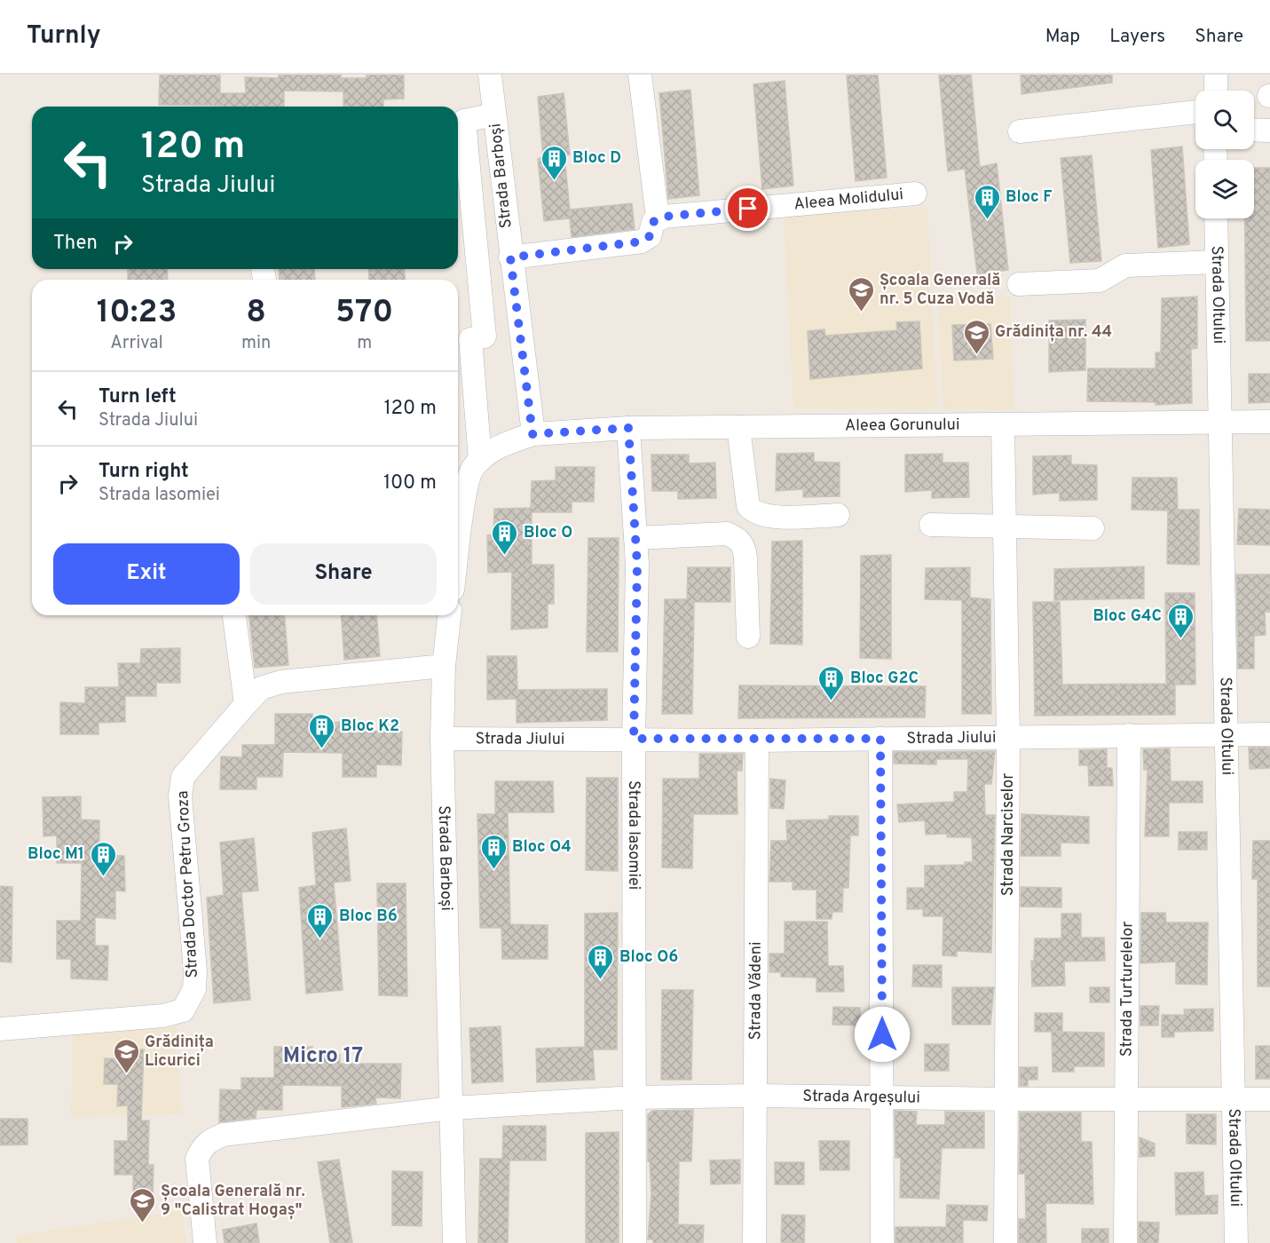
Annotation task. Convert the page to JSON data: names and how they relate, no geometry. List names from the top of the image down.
{
  "streets": {
    "street": [
      "Strada Barboși",
      "Aleea Molidului",
      "Strada Oltului",
      "Aleea Gorunului",
      "Strada Jiului",
      "Strada Narciselor",
      "Strada Iasomiei",
      "Strada Doctor Petru Groza",
      "Strada Turturelelor",
      "Strada Vădeni",
      "Strada Argeșului"
    ]
  },
  "crossings": [
    ["Strada Barboși", "Aleea Gorunului"],
    ["Strada Barboși", "Strada Jiului"],
    ["Strada Barboși", "Strada Doctor Petru Groza"],
    ["Strada Barboși", "Strada Argeșului"],
    ["Strada Oltului", "Aleea Gorunului"],
    ["Strada Oltului", "Strada Jiului"],
    ["Strada Oltului", "Strada Argeșului"],
    ["Aleea Gorunului", "Strada Narciselor"],
    ["Aleea Gorunului", "Strada Iasomiei"],
    ["Strada Jiului", "Strada Narciselor"],
    ["Strada Jiului", "Strada Iasomiei"],
    ["Strada Jiului", "Strada Turturelelor"],
    ["Strada Jiului", "Strada Vădeni"],
    ["Strada Narciselor", "Strada Argeșului"],
    ["Strada Iasomiei", "Strada Argeșului"],
    ["Strada Turturelelor", "Strada Argeșului"],
    ["Strada Vădeni", "Strada Argeșului"]
  ],
  "districts": ["Micro 17"],
  "places": {
    "building": [
      "Bloc D",
      "Bloc F",
      "Bloc O",
      "Bloc G4C",
      "Bloc G2C",
      "Bloc K2",
      "Bloc O4",
      "Bloc M1",
      "Bloc B6",
      "Bloc O6"
    ],
    "school or university": [
      "Școala Generală nr. 5 Cuza Vodă",
      "Grădinița nr. 44",
      "Grădinița Licurici",
      "Școala Generală nr. 9 \"Calistrat Hogaș\""
    ]
  },
  "page": {
    "header": "Turnly",
    "nav": ["Map", "Layers", "Share"],
    "turn": ["120 m", "Strada Jiului"],
    "then": "Then",
    "eta": [
      "10:23",
      "Arrival",
      "8",
      "min",
      "570",
      "m"
    ],
    "list": [
      {
        "name": "Turn left",
        "note": "Strada Jiului",
        "value": "120 m"
      },
      {
        "name": "Turn right",
        "note": "Strada Iasomiei",
        "value": "100 m"
      }
    ],
    "buttons": ["Exit", "Share"]
  }
}
